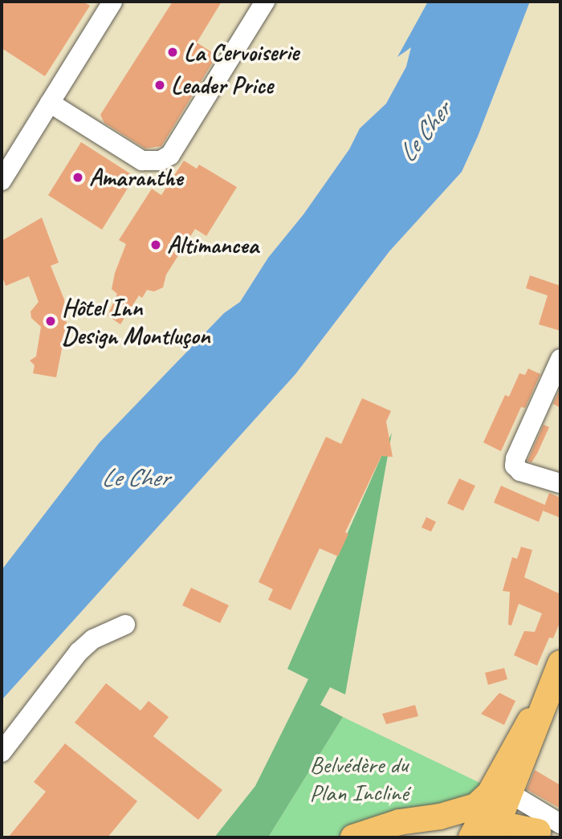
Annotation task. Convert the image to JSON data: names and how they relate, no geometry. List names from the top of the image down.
{
  "water": ["Le Cher"],
  "parks": ["Belvédère du Plan Incliné"],
  "places": [
    "La Cervoiserie",
    "Leader Price",
    "Amaranthe",
    "Altimancea",
    "Hôtel Inn Design Montluçon"
  ]
}
